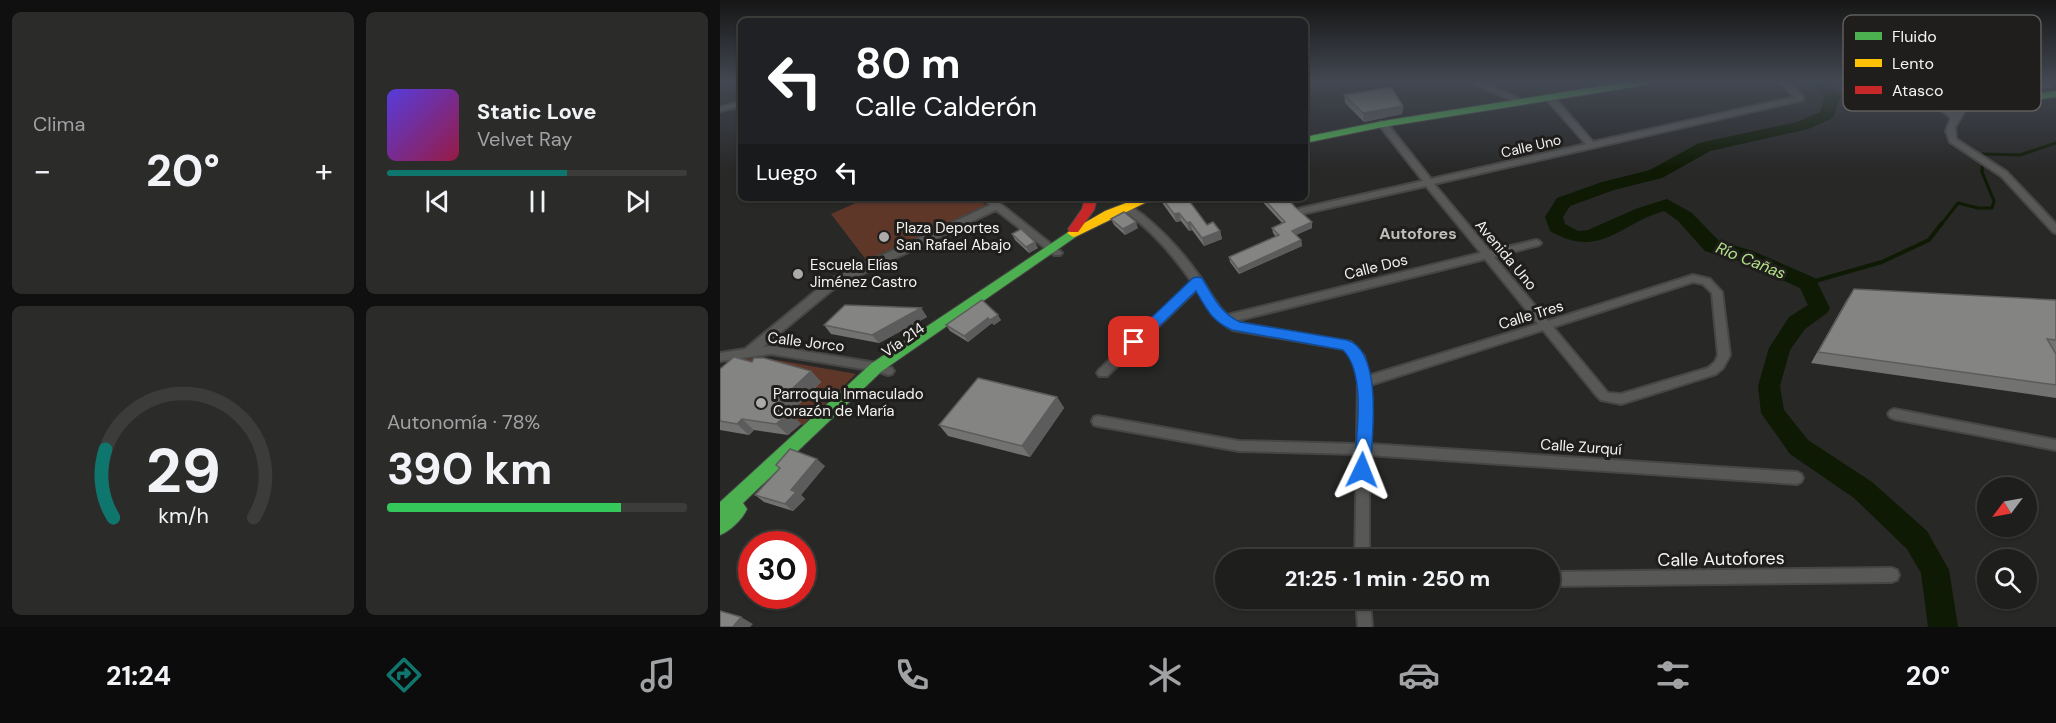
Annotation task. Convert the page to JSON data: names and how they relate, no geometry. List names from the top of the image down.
{
  "streets": {
    "main road": ["Vía 214"],
    "street": [
      "Calle Uno",
      "Avenida Uno",
      "Calle Dos",
      "Calle Tres",
      "Calle Jorco",
      "Calle Zurquí",
      "Calle Autofores"
    ]
  },
  "crossings": [
    ["Calle Uno", "Avenida Uno"],
    ["Avenida Uno", "Calle Dos"],
    ["Avenida Uno", "Calle Tres"],
    ["Vía 214", "Calle Jorco"]
  ],
  "districts": ["Autofores"],
  "water": ["Río Cañas"],
  "places": ["Plaza Deportes San Rafael Abajo", "Escuela Elías Jiménez Castro", "Parroquia Inmaculado Corazón de María"],
  "legend": ["Fluido", "Lento", "Atasco"],
  "north": "bottom left",
  "page": {
    "tile": [
      "Clima",
      ["Autonomía · 78%", "390 km"]
    ],
    "turn": ["80 m", "Calle Calderón"],
    "song": ["Static Love", "Velvet Ray"],
    "then": "Luego",
    "heat": ["−", "20°", "+"],
    "limit": "30",
    "trip": "21:25 · 1 min · 250 m",
    "tabs": ["21:24", "20°"],
    "gauge": ["29", "km/h"]
  }
}
